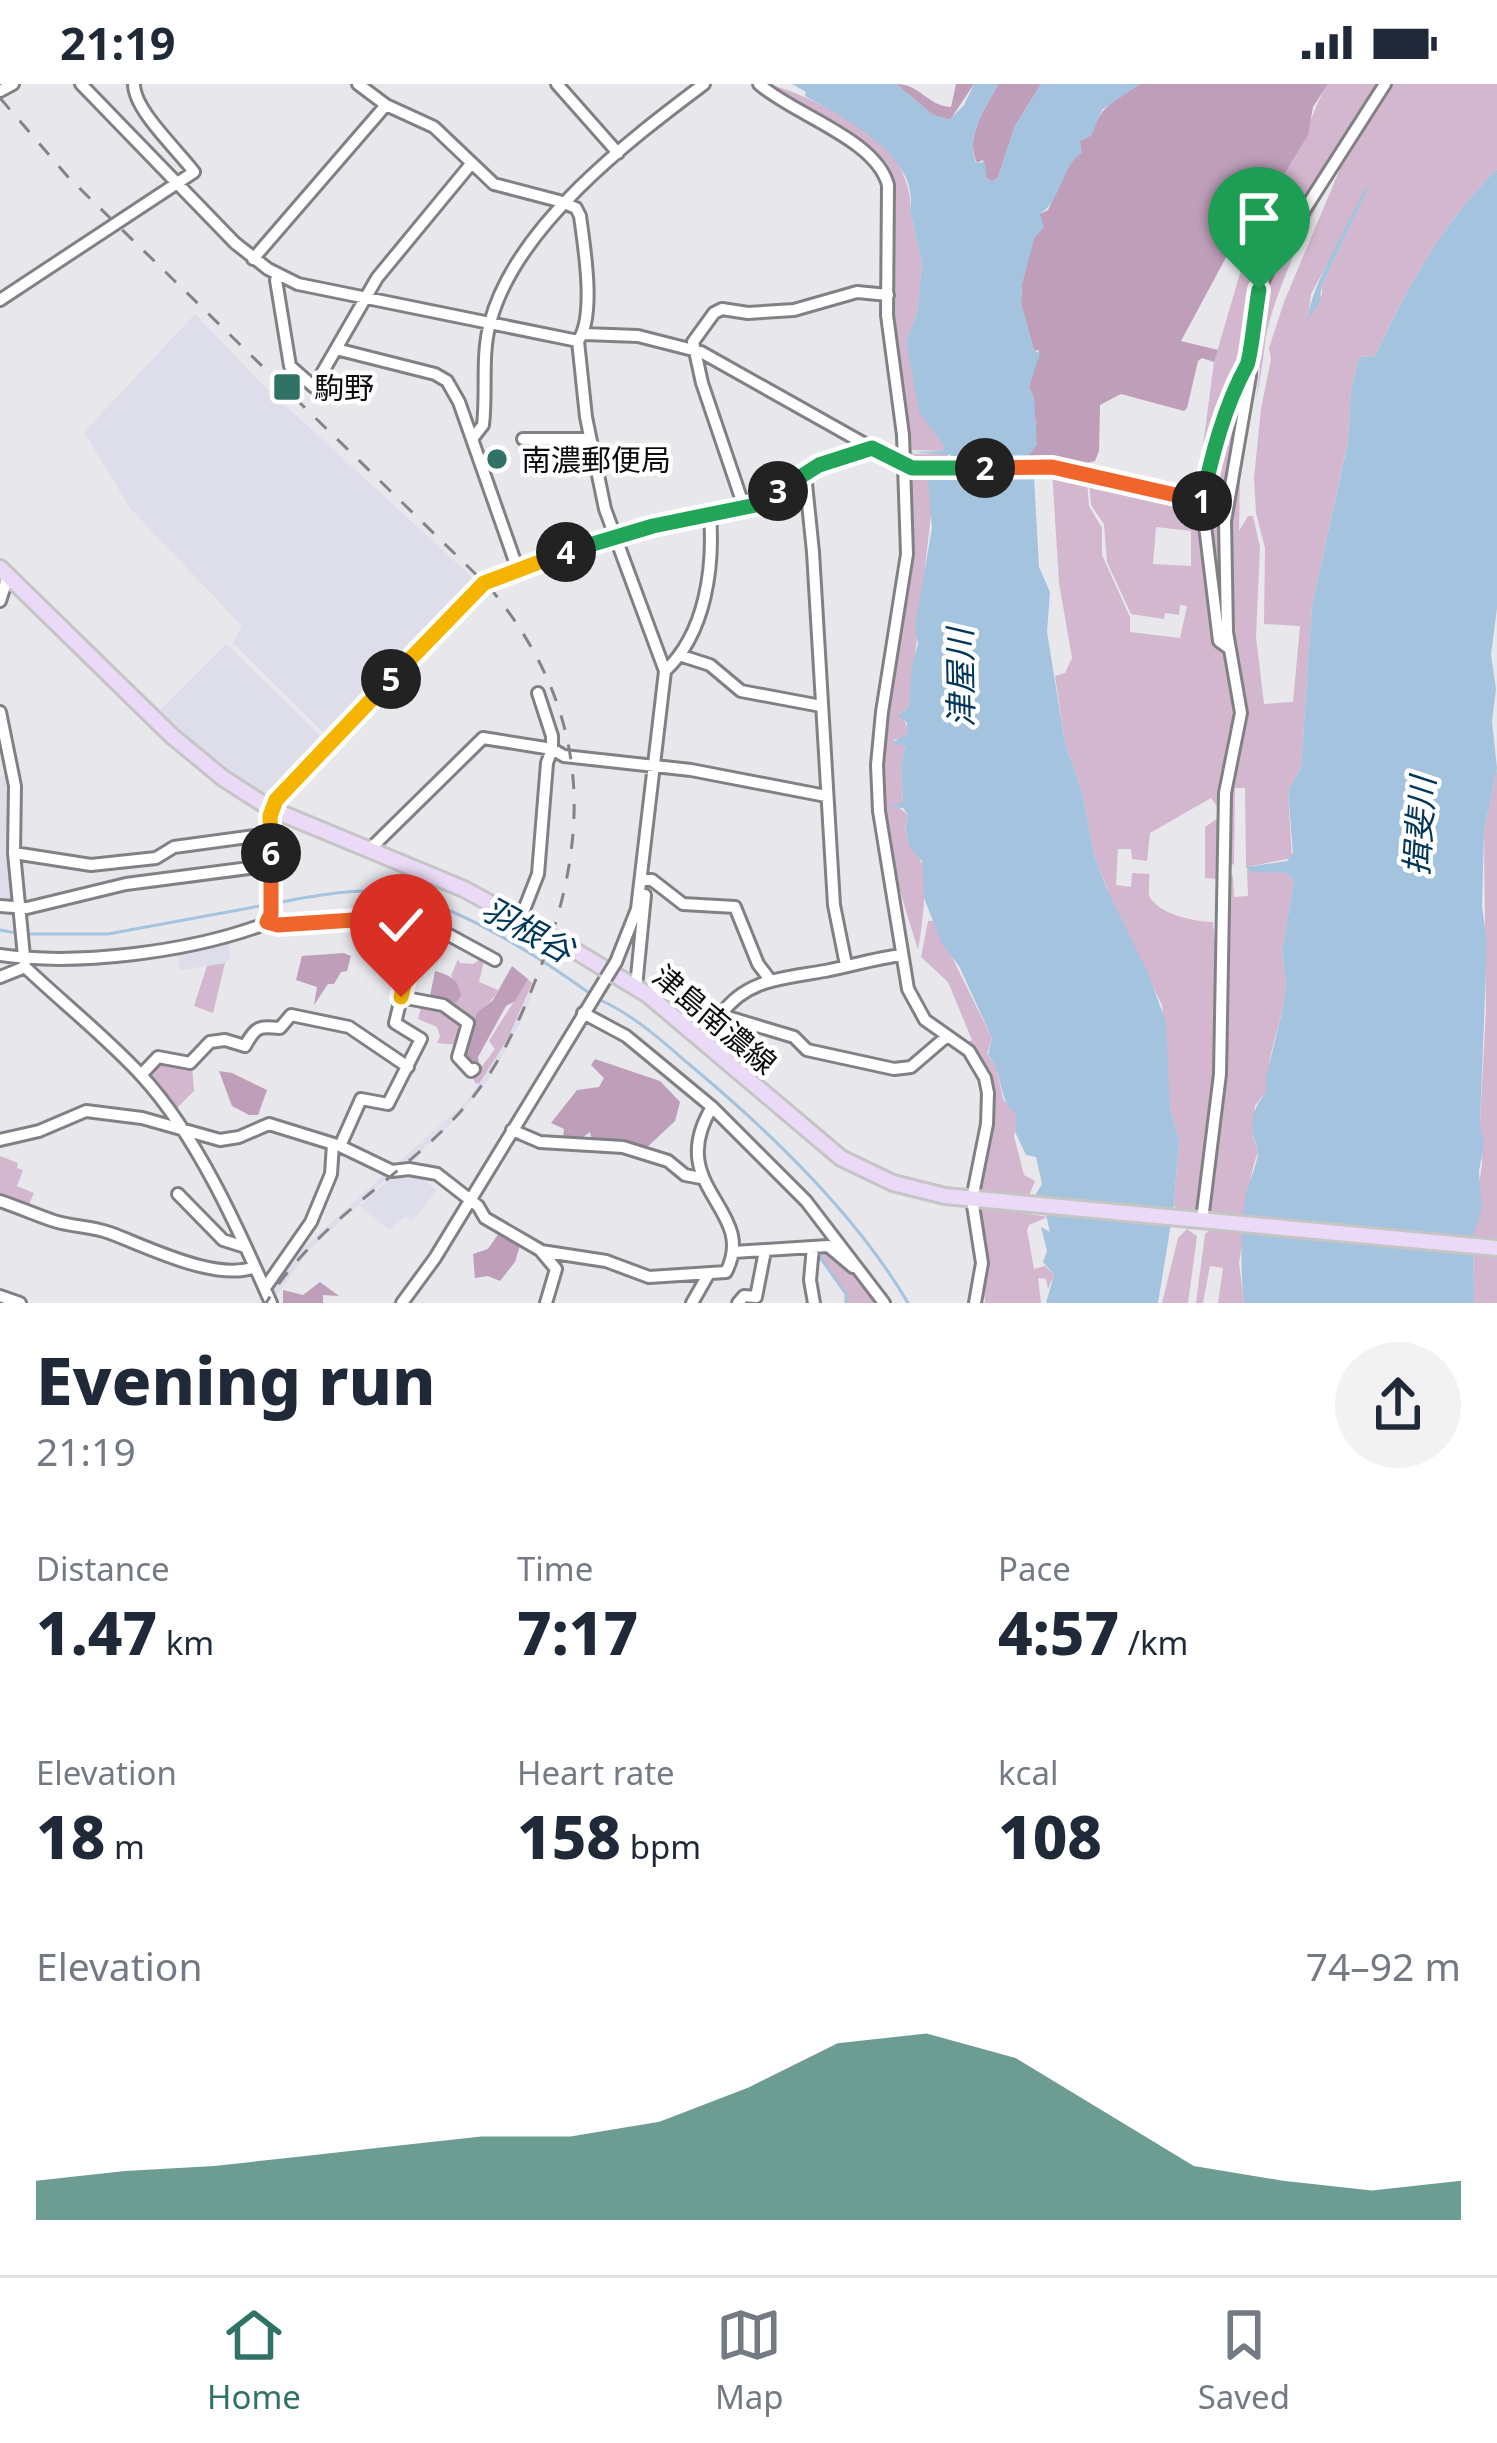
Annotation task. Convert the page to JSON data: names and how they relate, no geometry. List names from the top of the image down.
{
  "streets": {
    "main road": ["津島南濃線"]
  },
  "water": ["津屋川", "揖斐川", "羽根谷"],
  "places": {
    "transit": ["駒野"],
    "other": ["南濃郵便局"]
  },
  "page": {
    "status": "21:19",
    "pins": [
      "2",
      "3",
      "1",
      "4",
      "5",
      "6"
    ],
    "heading": ["Evening run", "21:19"],
    "stats": [
      ["Distance", "1.47 km"],
      ["Time", "7:17"],
      ["Pace", "4:57 /km"],
      ["Elevation", "18 m"],
      ["Heart rate", "158 bpm"],
      ["kcal", "108"]
    ],
    "chart": ["Elevation", "74–92 m"],
    "tabs": ["Home", "Map", "Saved"]
  }
}
